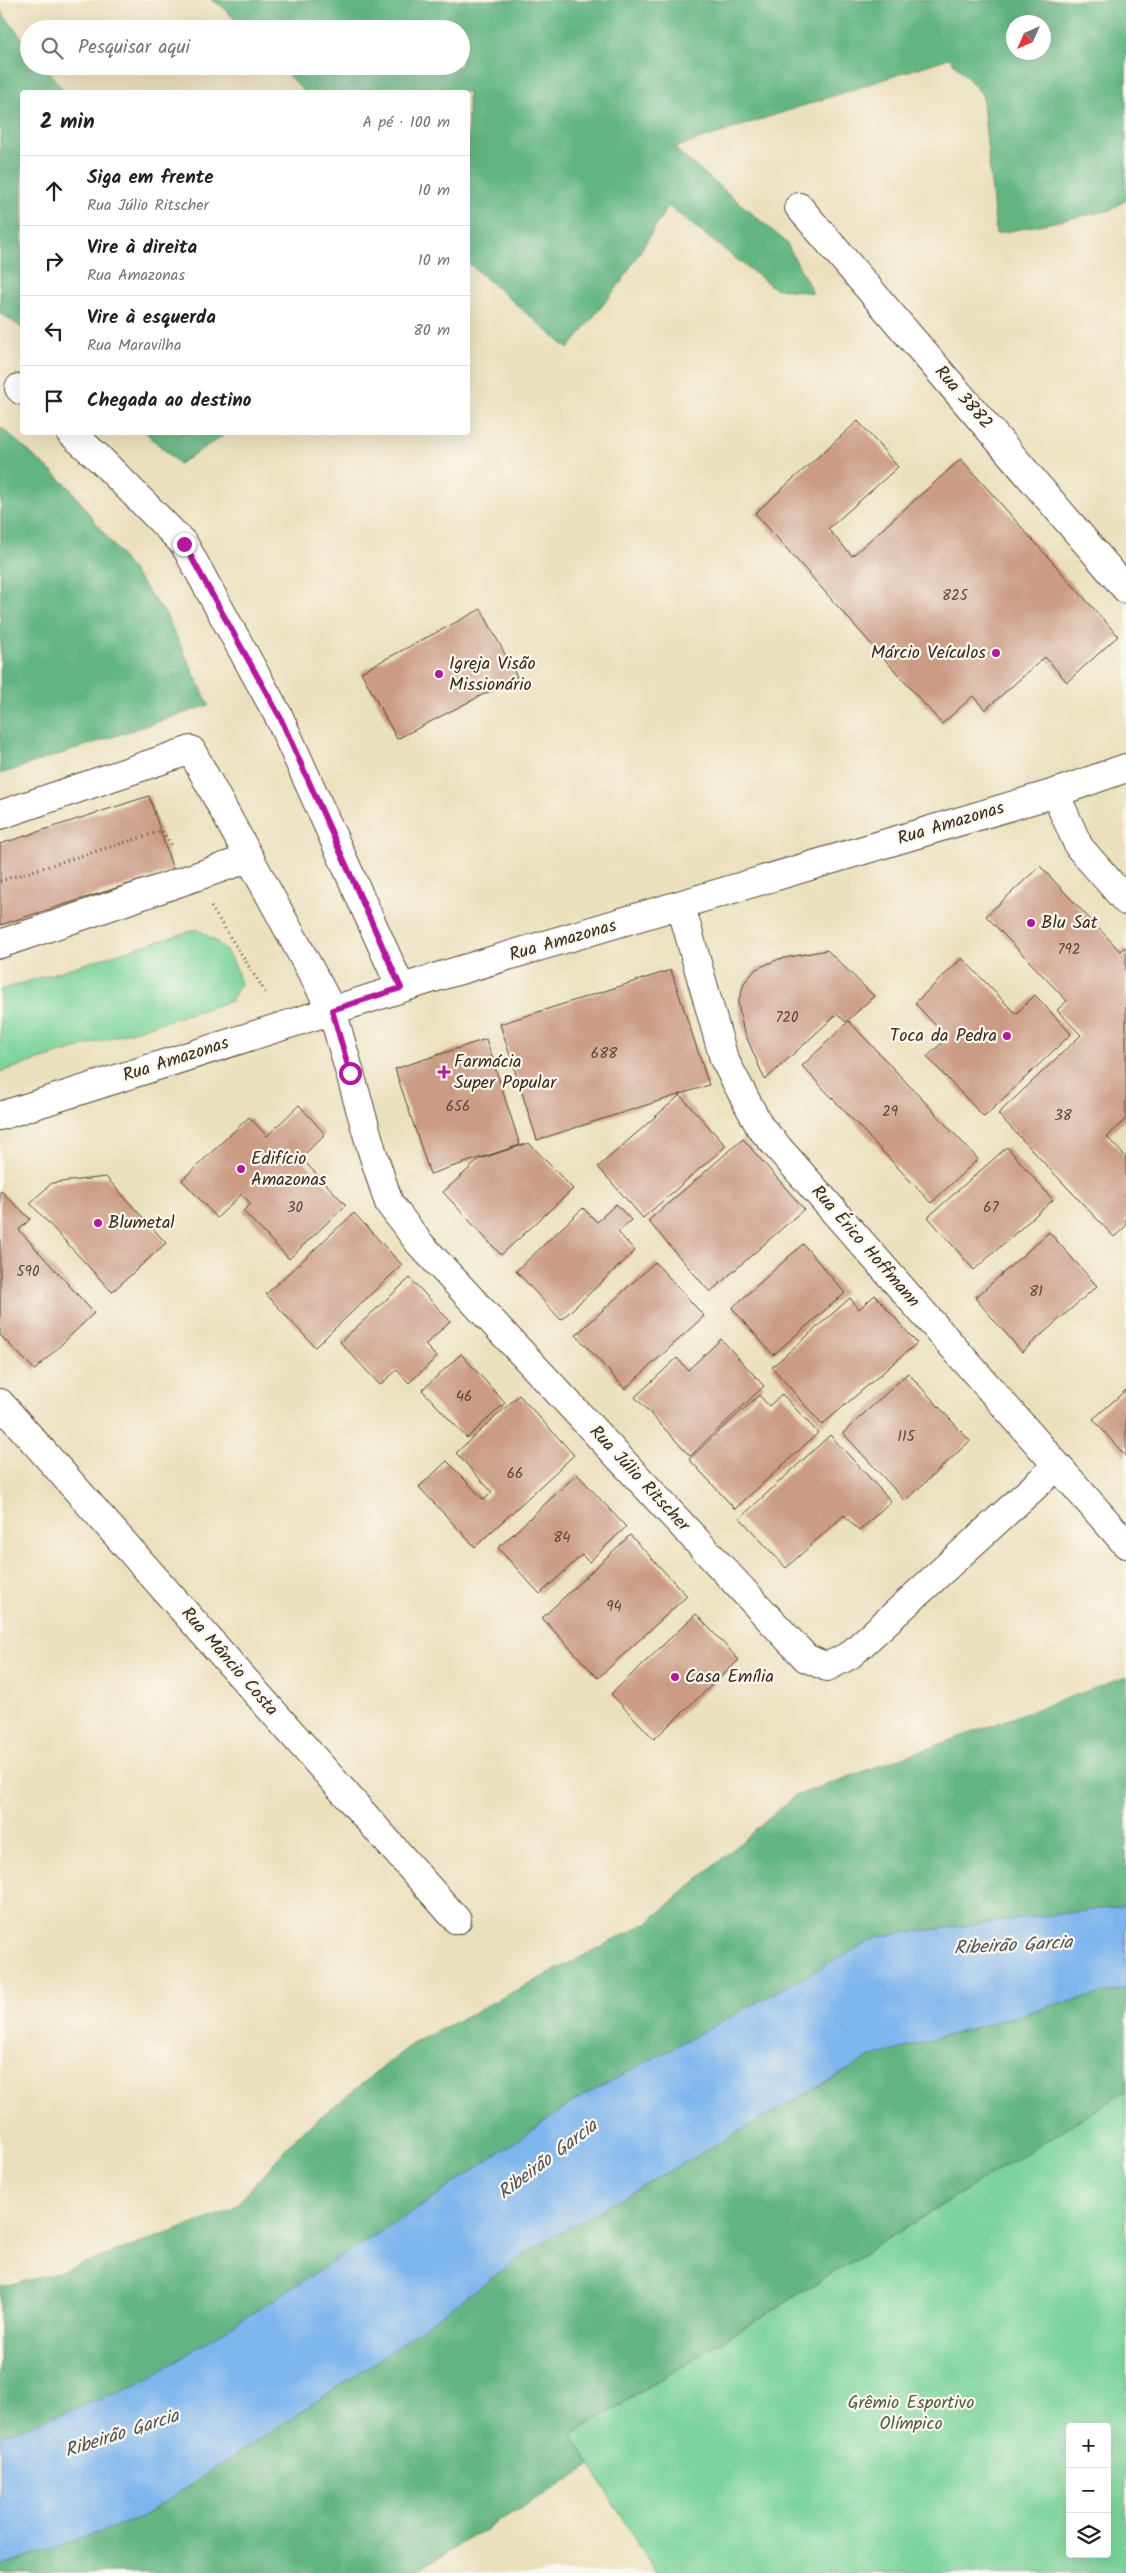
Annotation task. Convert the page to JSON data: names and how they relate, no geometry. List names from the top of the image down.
{
  "streets": {
    "street": [
      "Rua 3882",
      "Rua Amazonas",
      "Rua Érico Hoffmann",
      "Rua Júlio Ritscher",
      "Rua Mâncio Costa"
    ]
  },
  "crossings": [
    ["Rua Amazonas", "Rua Érico Hoffmann"],
    ["Rua Amazonas", "Rua Júlio Ritscher"],
    ["Rua Érico Hoffmann", "Rua Júlio Ritscher"]
  ],
  "water": ["Ribeirão Garcia"],
  "parks": ["Grêmio Esportivo Olímpico"],
  "places": {
    "other": [
      "Márcio Veículos",
      "Igreja Visão Missionário",
      "Blu Sat",
      "Toca da Pedra",
      "Edifício Amazonas",
      "Blumetal",
      "Casa Emília"
    ],
    "health": ["Farmácia Super Popular"]
  },
  "house_numbers": [
    "825",
    "792",
    "720",
    "688",
    "656",
    "29",
    "38",
    "30",
    "67",
    "590",
    "81",
    "46",
    "115",
    "66",
    "84",
    "94"
  ],
  "north": "bottom left",
  "page": {
    "search": "Pesquisar aqui",
    "heading": ["2 min", "A pé · 100 m"],
    "list": [
      ["Siga em frente", "Rua Júlio Ritscher", "10 m"],
      ["Vire à direita", "Rua Amazonas", "10 m"],
      ["Vire à esquerda", "Rua Maravilha", "80 m"],
      "Chegada ao destino"
    ],
    "map_buttons": ["+", "−"]
  }
}
